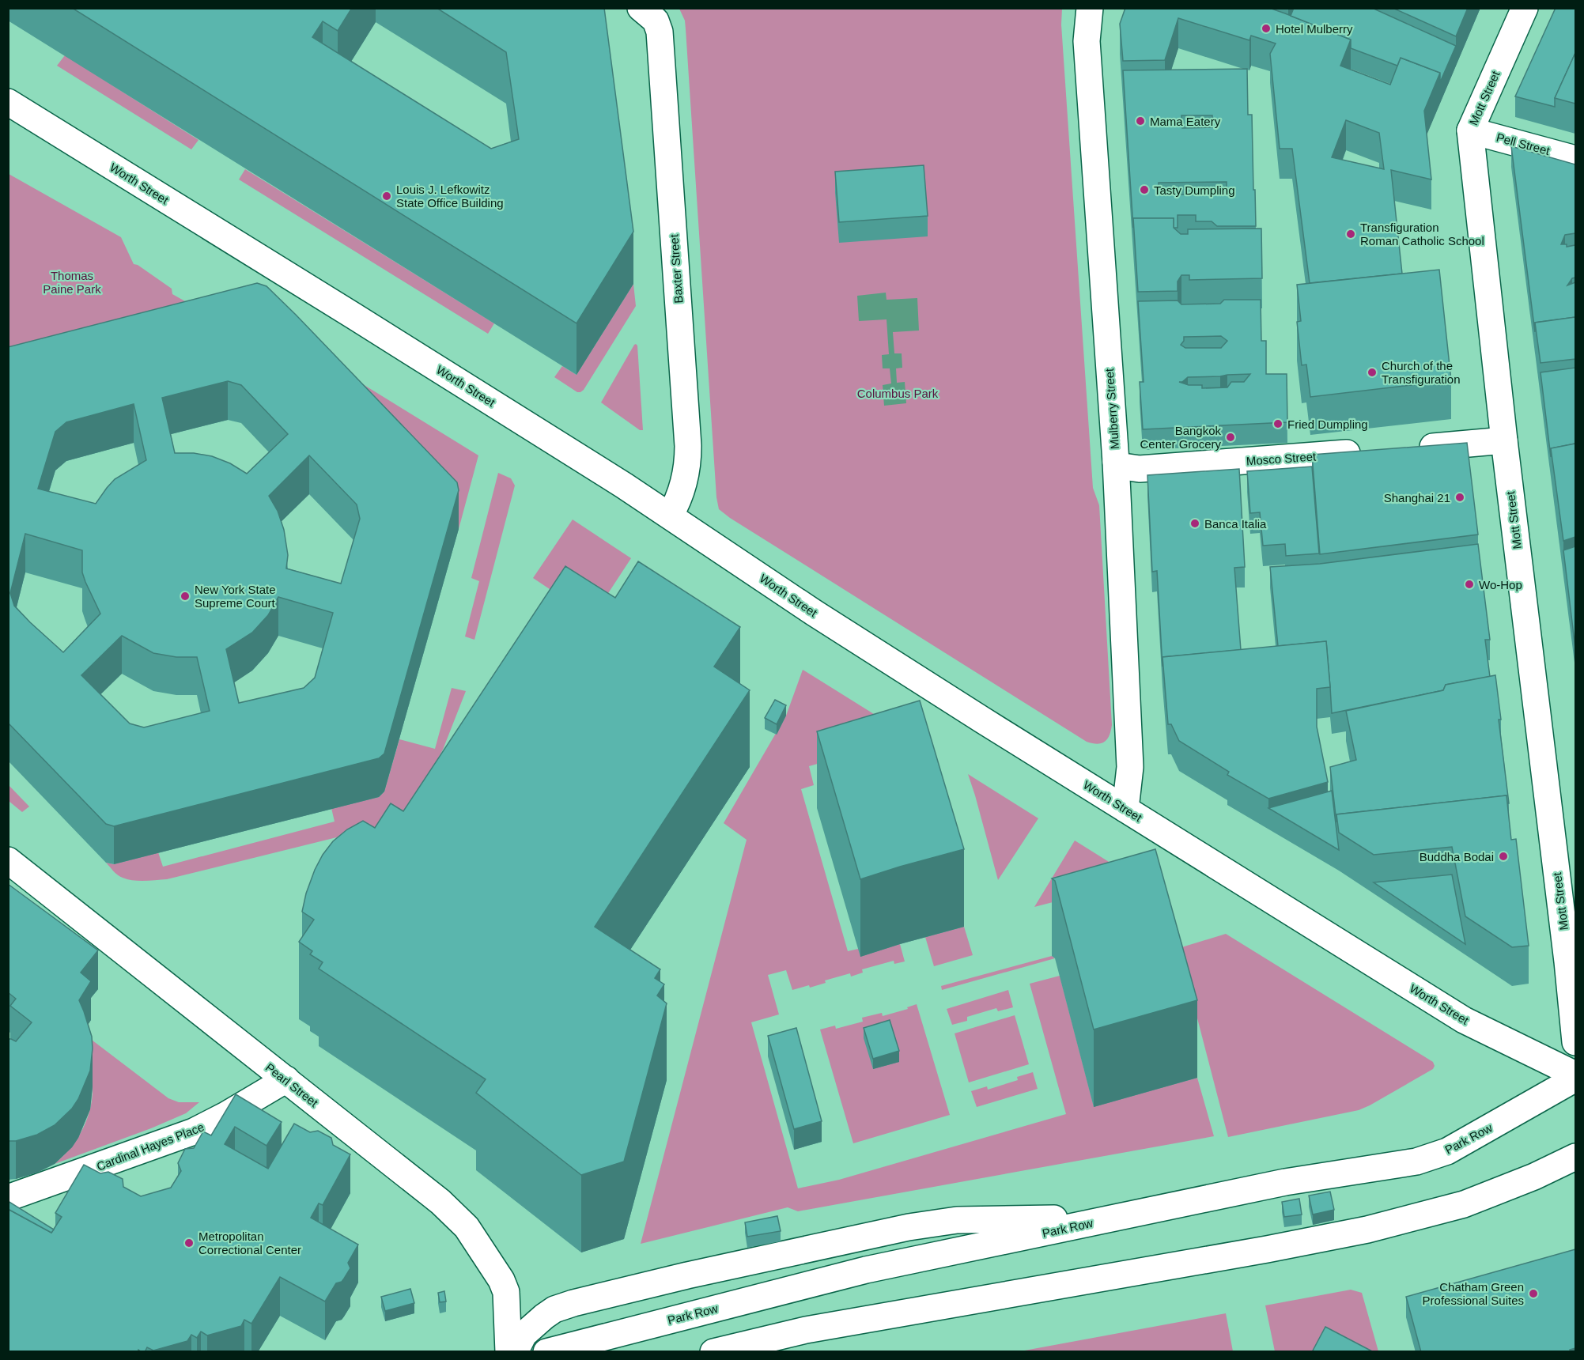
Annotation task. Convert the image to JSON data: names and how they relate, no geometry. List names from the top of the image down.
{
  "streets": {
    "street": [
      "Mott Street",
      "Pell Street",
      "Worth Street",
      "Baxter Street",
      "Mulberry Street",
      "Mosco Street",
      "Pearl Street",
      "Park Row",
      "Cardinal Hayes Place"
    ]
  },
  "crossings": [
    ["Mott Street", "Pell Street"],
    ["Worth Street", "Baxter Street"],
    ["Worth Street", "Mulberry Street"],
    ["Worth Street", "Park Row"],
    ["Mulberry Street", "Mosco Street"],
    ["Pearl Street", "Cardinal Hayes Place"]
  ],
  "parks": ["Thomas Paine Park", "Columbus Park"],
  "places": [
    "Hotel Mulberry",
    "Mama Eatery",
    "Tasty Dumpling",
    "Louis J. Lefkowitz State Office Building",
    "Transfiguration Roman Catholic School",
    "Church of the Transfiguration",
    "Fried Dumpling",
    "Bangkok Center Grocery",
    "Shanghai 21",
    "Banca Italia",
    "Wo-Hop",
    "New York State Supreme Court",
    "Buddha Bodai",
    "Metropolitan Correctional Center",
    "Chatham Green Professional Suites"
  ]
}
